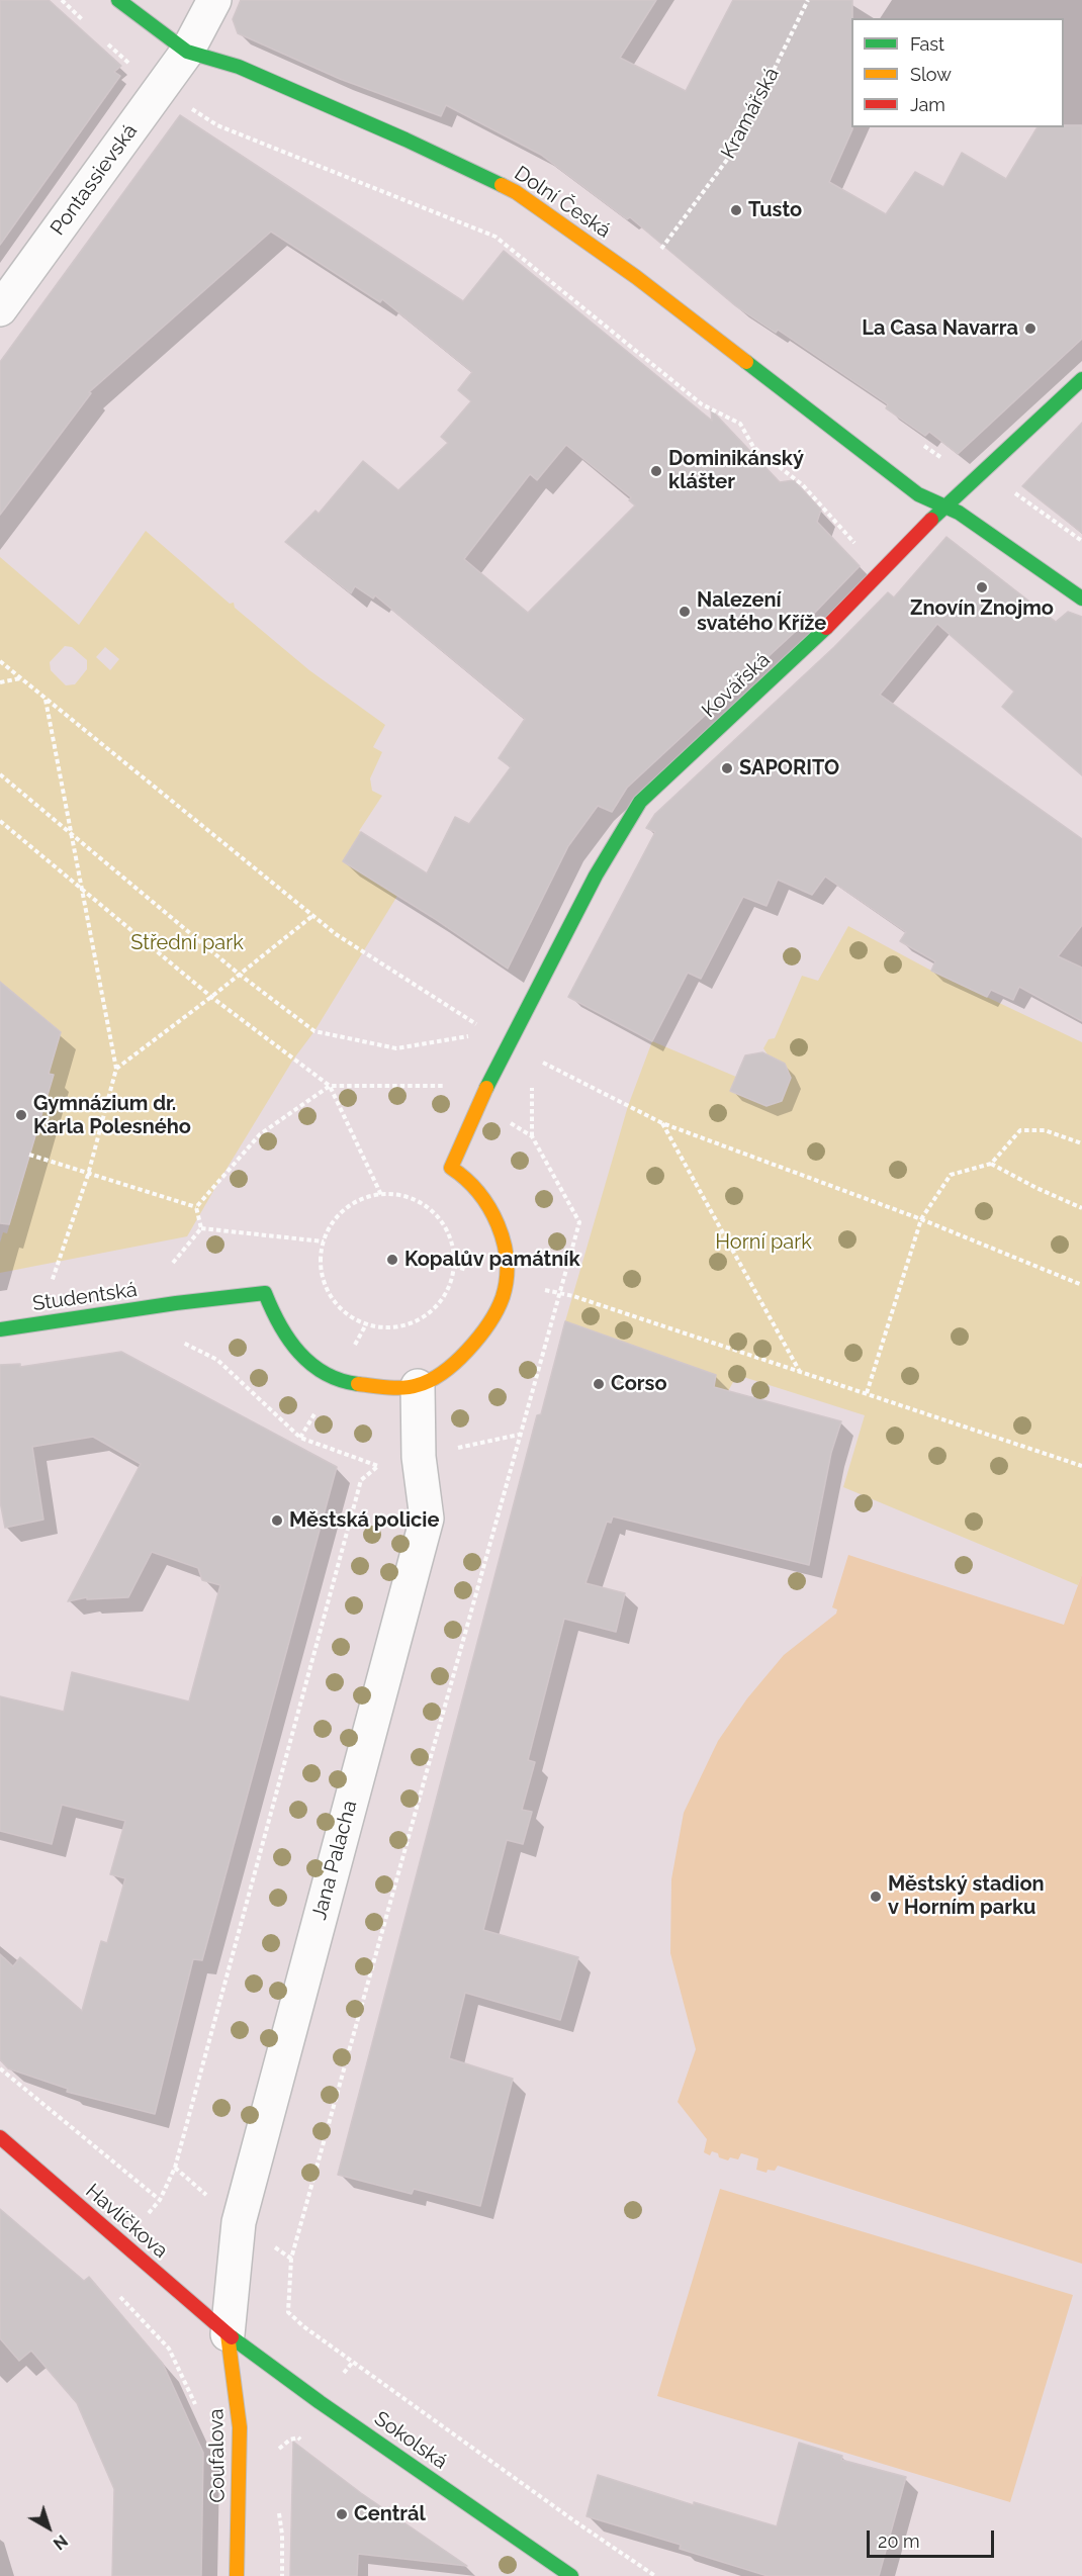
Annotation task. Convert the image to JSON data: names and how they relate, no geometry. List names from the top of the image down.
{
  "streets": {
    "street": [
      "Pontassievská",
      "Dolní Česká",
      "Kovářská",
      "Studentská",
      "Jana Palacha",
      "Havlíčkova",
      "Sokolská",
      "Coufalova"
    ],
    "path": ["Kramářská"]
  },
  "crossings": [
    ["Kramářská", "Dolní Česká"],
    ["Pontassievská", "Dolní Česká"],
    ["Dolní Česká", "Kovářská"],
    ["Studentská", "Jana Palacha"],
    ["Jana Palacha", "Havlíčkova"],
    ["Jana Palacha", "Sokolská"],
    ["Jana Palacha", "Coufalova"],
    ["Havlíčkova", "Sokolská"],
    ["Havlíčkova", "Coufalova"],
    ["Sokolská", "Coufalova"]
  ],
  "parks": ["Střední park", "Horní park"],
  "places": [
    "Tusto",
    "La Casa Navarra",
    "Dominikánský klášter",
    "Znovín Znojmo",
    "Nalezení svatého Kříže",
    "SAPORITO",
    "Gymnázium dr. Karla Polesného",
    "Kopalův památník",
    "Corso",
    "Městská policie",
    "Městský stadion v Horním parku",
    "Centrál"
  ],
  "legend": ["Fast", "Slow", "Jam"],
  "scale_bar": "20 m",
  "north": "bottom right"
}
